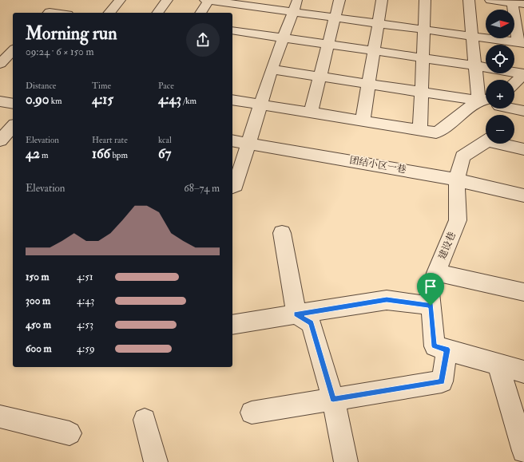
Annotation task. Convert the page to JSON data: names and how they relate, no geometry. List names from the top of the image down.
{
  "streets": {
    "street": ["团结小区一巷", "建设巷"]
  },
  "crossings": [
    ["团结小区一巷", "建设巷"]
  ],
  "north": "right",
  "page": {
    "map_buttons": ["+", "−"],
    "heading": ["Morning run", "09:24 · 6 × 150 m"],
    "stats": [
      ["Distance", "0.90 km"],
      ["Time", "4:15"],
      ["Pace", "4:43 /km"],
      ["Elevation", "42 m"],
      ["Heart rate", "166 bpm"],
      ["kcal", "67"]
    ],
    "chart": ["Elevation", "68–74 m"],
    "list": [
      {
        "name": "150 m",
        "note": "4:51"
      },
      {
        "name": "300 m",
        "note": "4:43"
      },
      {
        "name": "450 m",
        "note": "4:53"
      },
      {
        "name": "600 m",
        "note": "4:59"
      }
    ]
  }
}
